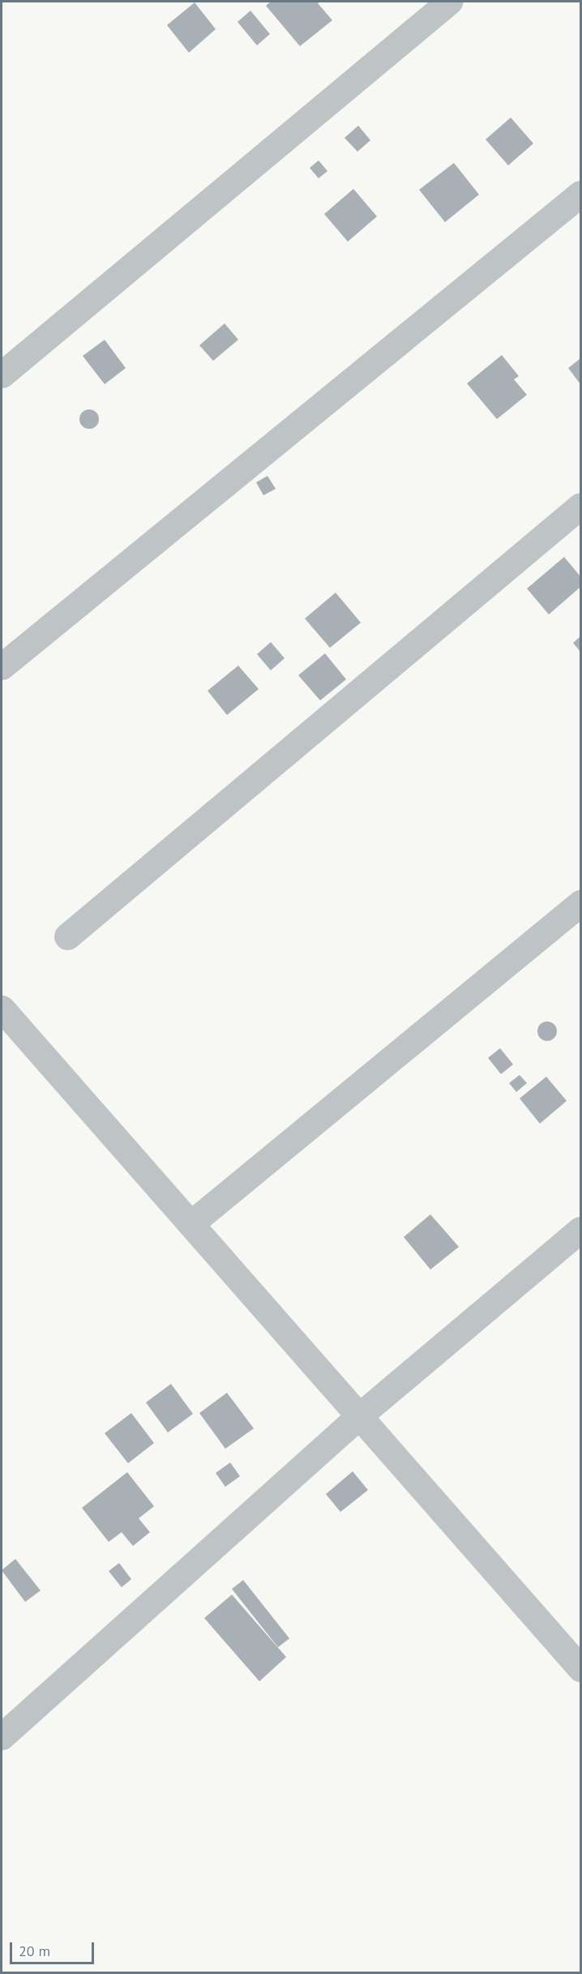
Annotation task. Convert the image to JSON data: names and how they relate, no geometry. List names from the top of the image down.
{
  "scale_bar": "20 m"
}
